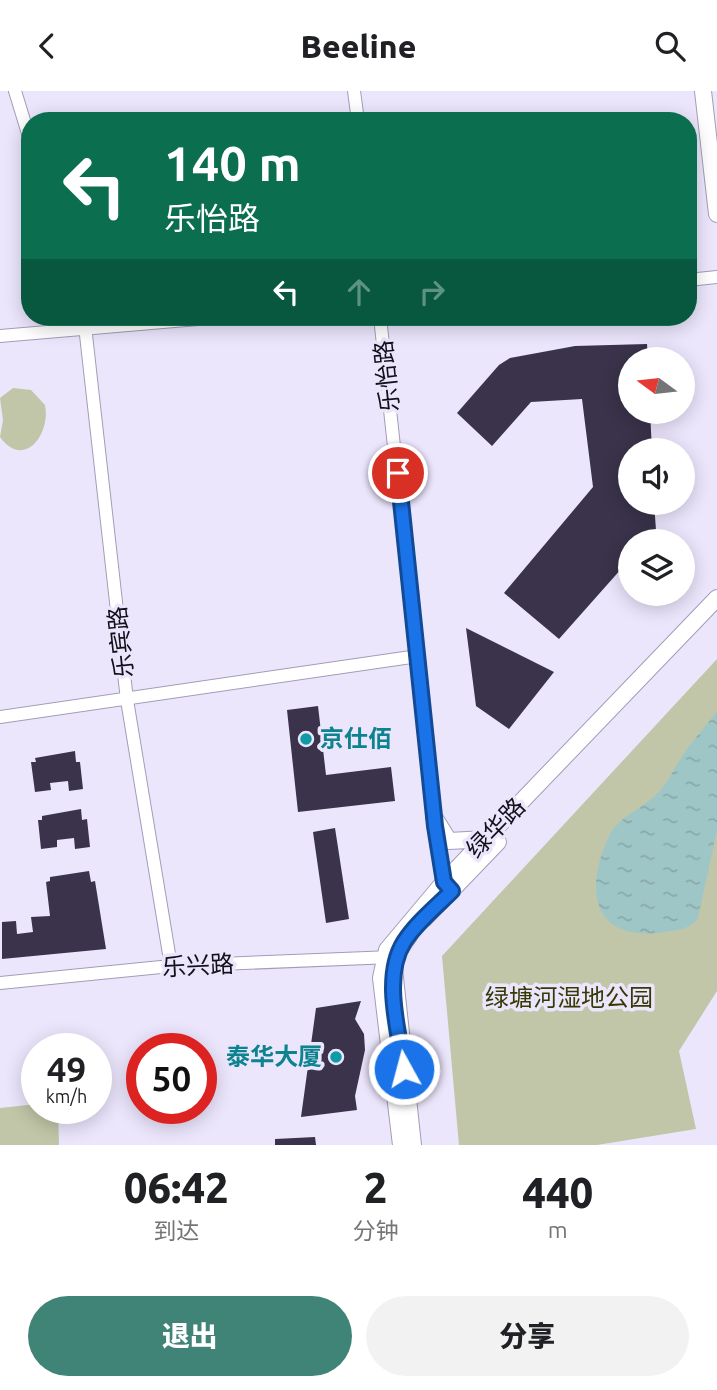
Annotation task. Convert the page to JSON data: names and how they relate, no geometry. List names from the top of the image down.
{
  "streets": {
    "main road": ["绿华路"],
    "street": ["乐怡路", "乐宾路", "乐兴路"]
  },
  "crossings": [
    ["乐怡路", "绿华路"],
    ["乐宾路", "乐兴路"],
    ["绿华路", "乐兴路"]
  ],
  "parks": ["绿塘河湿地公园"],
  "places": ["京仕佰", "泰华大厦"],
  "north": "left",
  "page": {
    "header": "Beeline",
    "turn": ["140 m", "乐怡路"],
    "speed": "49 km/h",
    "limit": "50",
    "eta": [
      "06:42",
      "到达",
      "2",
      "分钟",
      "440",
      "m"
    ],
    "buttons": ["退出", "分享"]
  }
}
